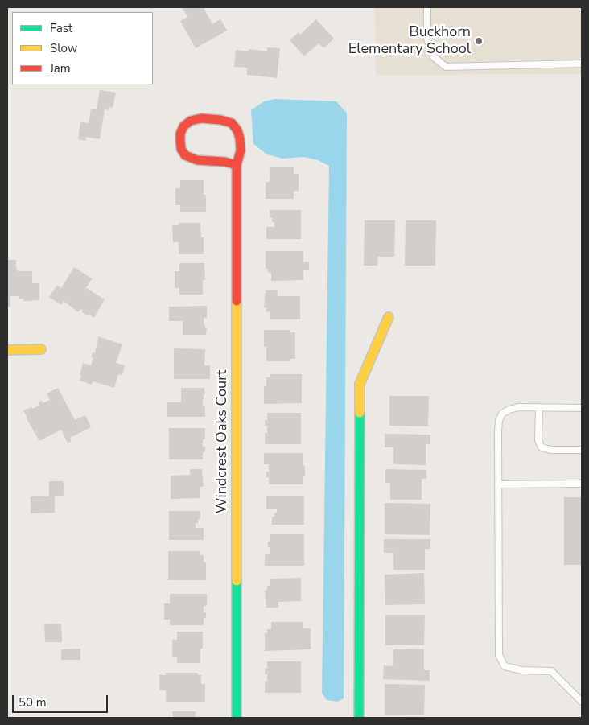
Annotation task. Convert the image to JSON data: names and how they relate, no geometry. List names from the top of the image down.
{
  "streets": {
    "street": ["Windcrest Oaks Court"]
  },
  "places": ["Buckhorn Elementary School"],
  "legend": ["Fast", "Slow", "Jam"],
  "scale_bar": "50 m"
}
